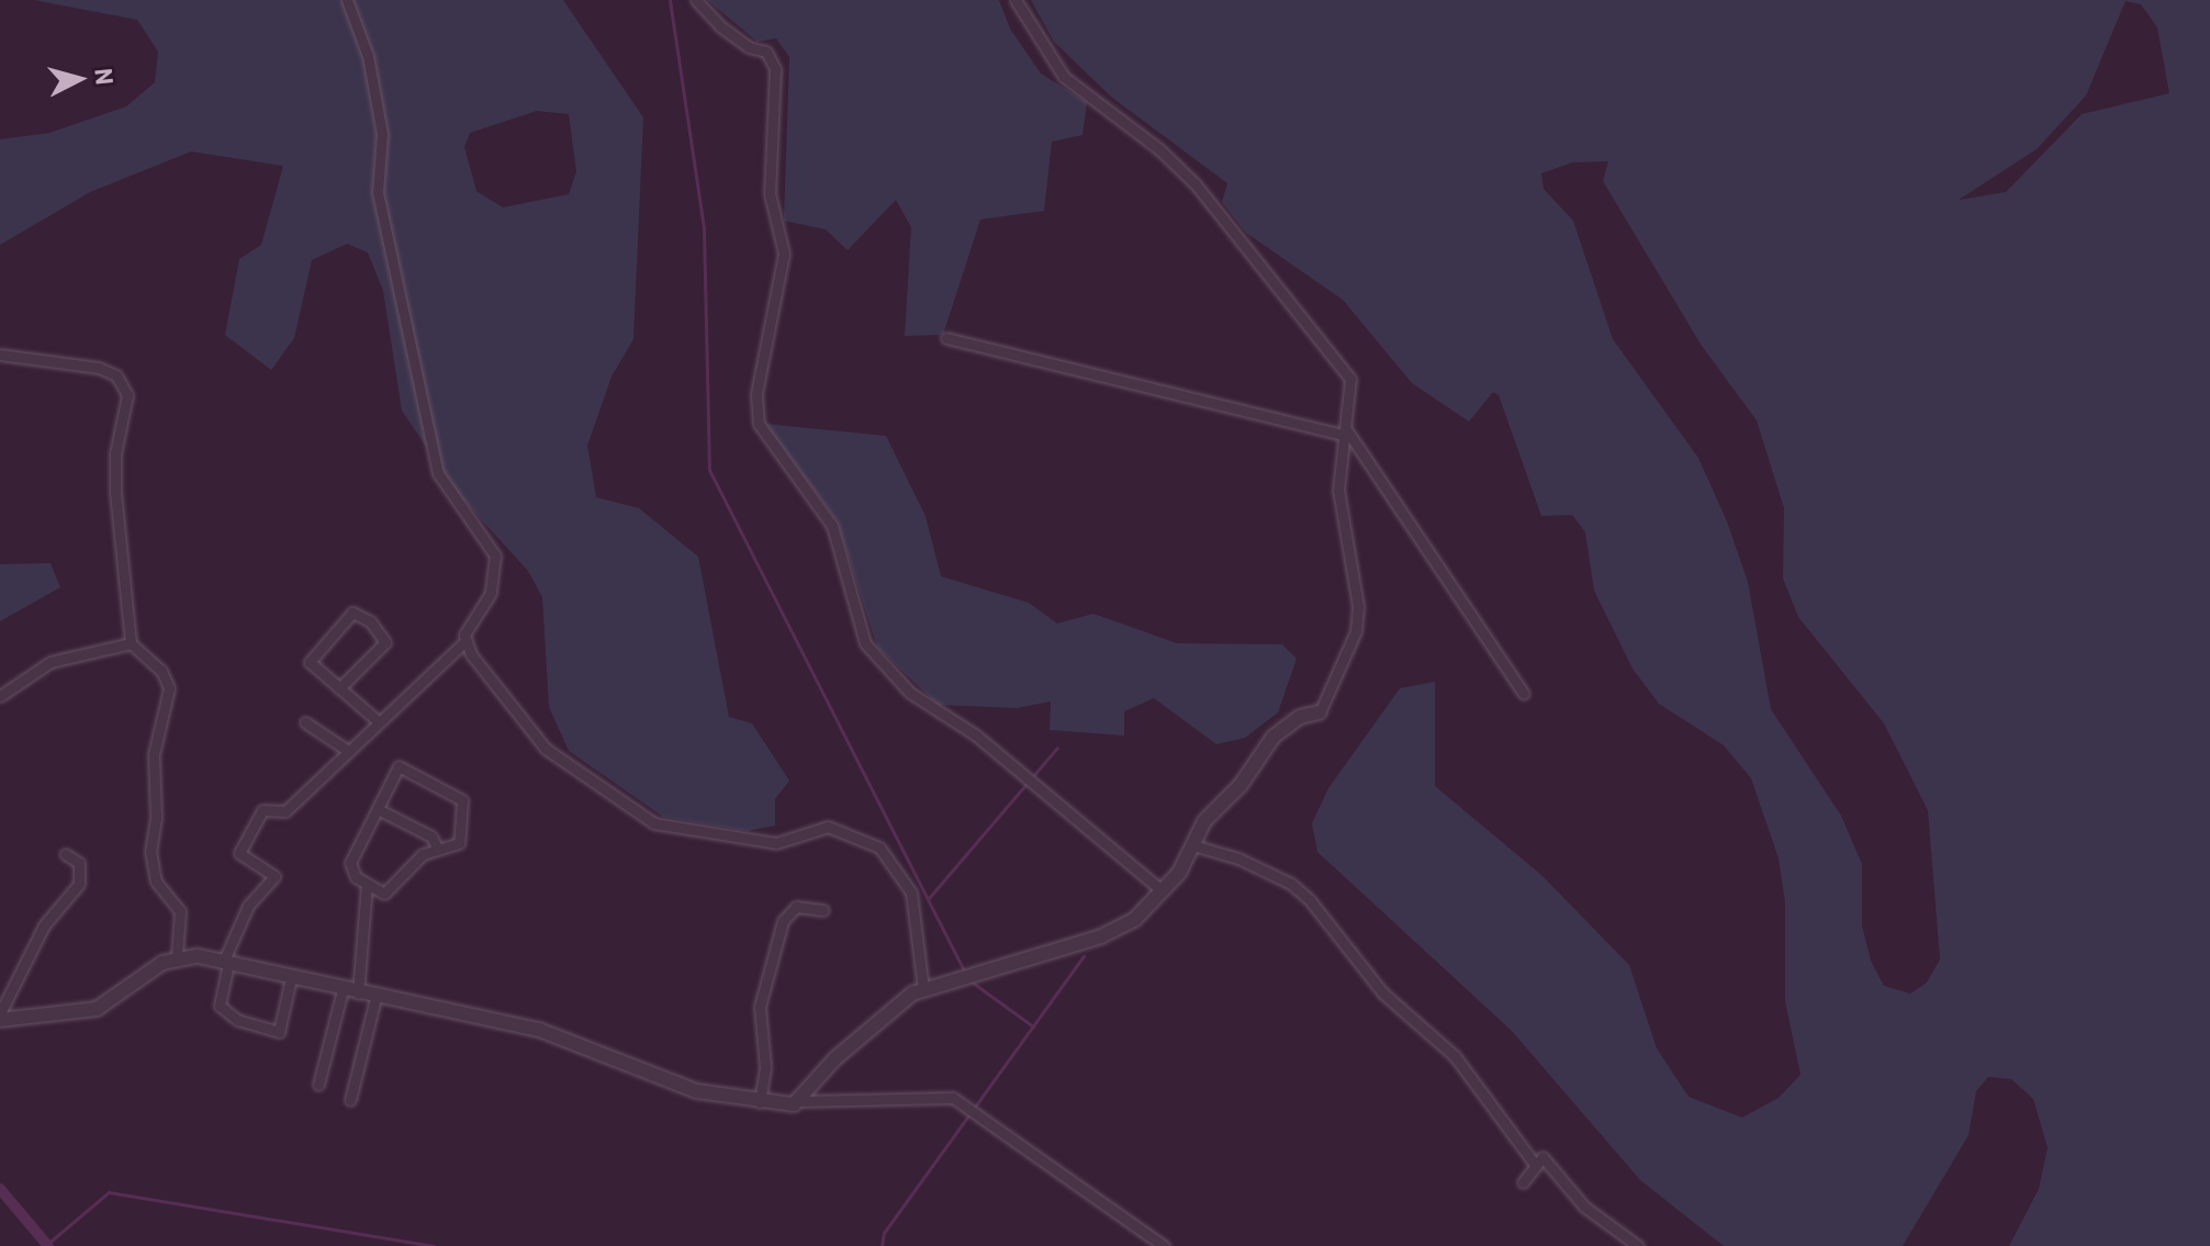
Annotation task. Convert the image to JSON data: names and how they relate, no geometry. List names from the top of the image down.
{
  "north": "right"
}
